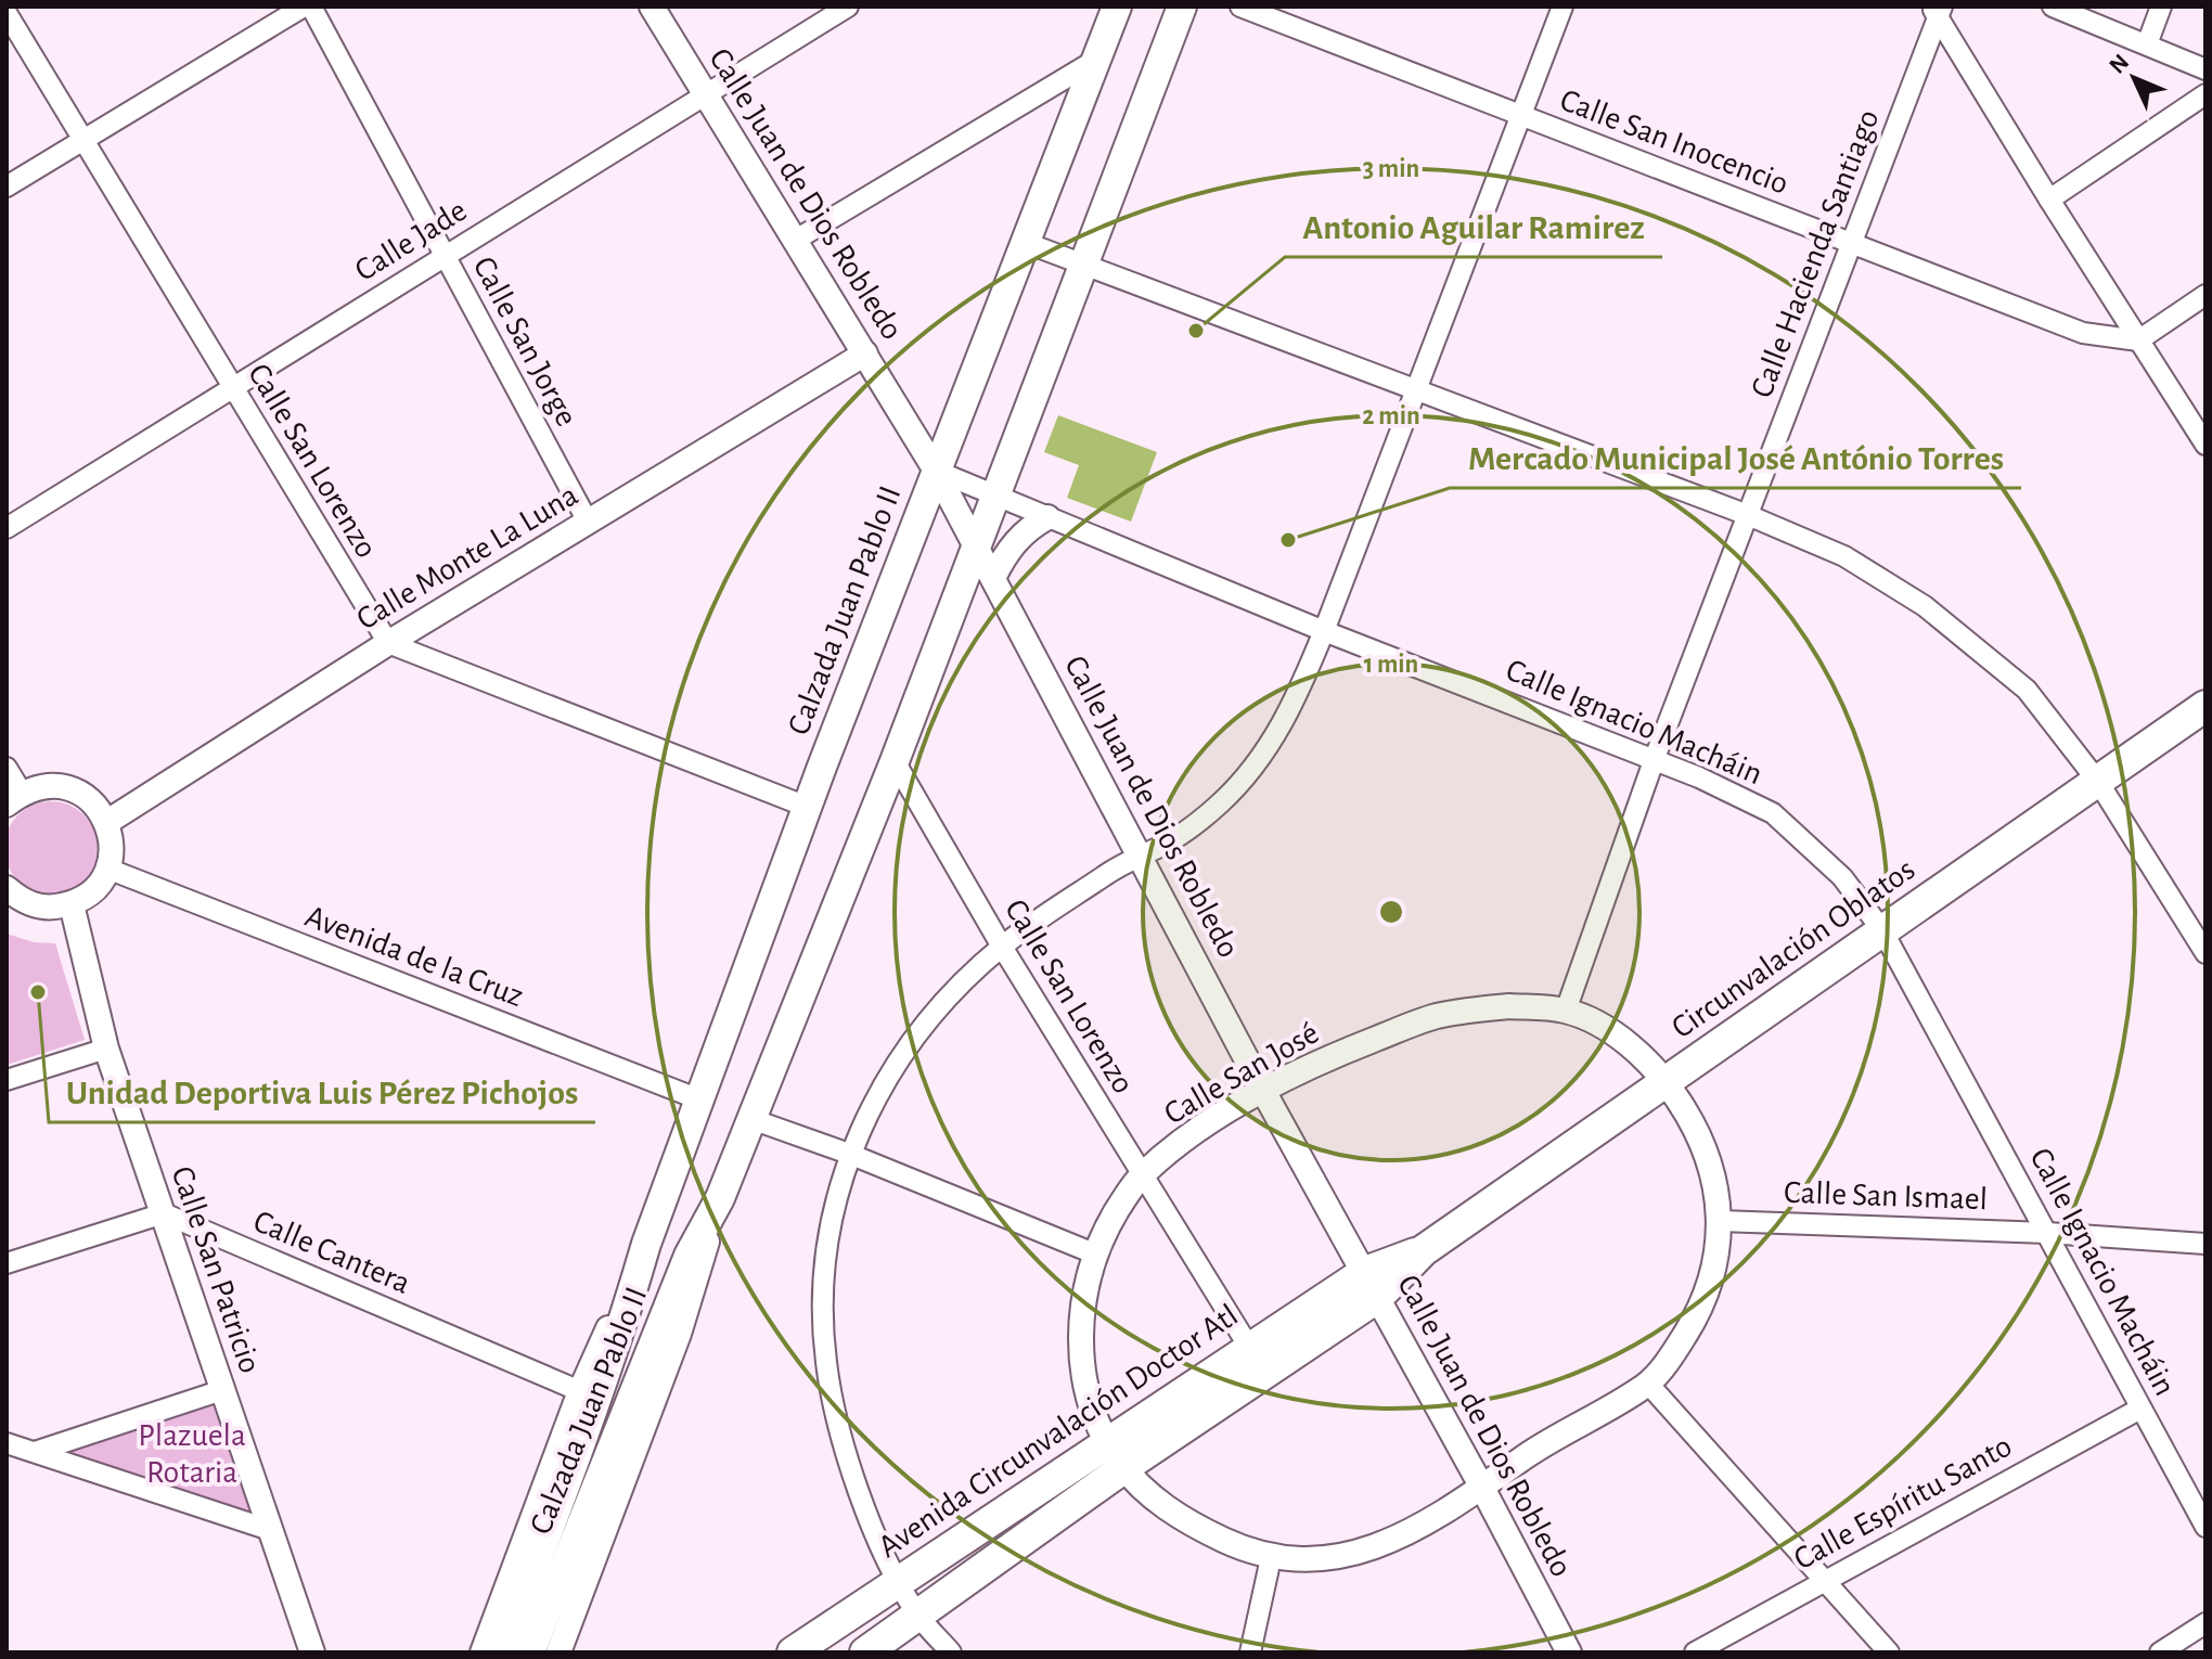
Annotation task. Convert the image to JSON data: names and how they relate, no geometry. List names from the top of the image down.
{
  "streets": {
    "main road": ["Calzada Juan Pablo II", "Circunvalación Oblatos", "Avenida Circunvalación Doctor Atl"],
    "street": [
      "Calle San Inocencio",
      "Calle Juan de Dios Robledo",
      "Calle Jade",
      "Calle Hacienda Santiago",
      "Calle San Jorge",
      "Calle San Lorenzo",
      "Calle Monte La Luna",
      "Calle Ignacio Macháin",
      "Avenida de la Cruz",
      "Calle San José",
      "Calle San Ismael",
      "Calle Cantera",
      "Calle San Patricio",
      "Calle Espíritu Santo"
    ]
  },
  "crossings": [
    ["Calle San Inocencio", "Calle Hacienda Santiago"],
    ["Calle Juan de Dios Robledo", "Calle Jade"],
    ["Calle Juan de Dios Robledo", "Calle Monte La Luna"],
    ["Calle Juan de Dios Robledo", "Calzada Juan Pablo II"],
    ["Calle Juan de Dios Robledo", "Calle Ignacio Macháin"],
    ["Calle Juan de Dios Robledo", "Circunvalación Oblatos"],
    ["Calle Juan de Dios Robledo", "Calle San José"],
    ["Calle Juan de Dios Robledo", "Avenida Circunvalación Doctor Atl"],
    ["Calle Jade", "Calle San Jorge"],
    ["Calle Jade", "Calle San Lorenzo"],
    ["Calle Hacienda Santiago", "Calle Ignacio Macháin"],
    ["Calle Hacienda Santiago", "Calle San José"],
    ["Calle San Jorge", "Calle Monte La Luna"],
    ["Calle San Lorenzo", "Calle Monte La Luna"],
    ["Calle San Lorenzo", "Calzada Juan Pablo II"],
    ["Calle San Lorenzo", "Calle San José"],
    ["Calle San Lorenzo", "Avenida Circunvalación Doctor Atl"],
    ["Calzada Juan Pablo II", "Calle Ignacio Macháin"],
    ["Calzada Juan Pablo II", "Avenida de la Cruz"],
    ["Calzada Juan Pablo II", "Calle Cantera"],
    ["Calle Ignacio Macháin", "Circunvalación Oblatos"],
    ["Calle Ignacio Macháin", "Calle San Ismael"],
    ["Calle Ignacio Macháin", "Calle Espíritu Santo"],
    ["Circunvalación Oblatos", "Calle San José"],
    ["Circunvalación Oblatos", "Avenida Circunvalación Doctor Atl"],
    ["Calle San José", "Calle San Ismael"],
    ["Calle San José", "Avenida Circunvalación Doctor Atl"],
    ["Calle Cantera", "Calle San Patricio"]
  ],
  "parks": ["Plazuela Rotaria"],
  "places": ["Antonio Aguilar Ramirez", "Mercado Municipal José António Torres", "Unidad Deportiva Luis Pérez Pichojos"],
  "north": "top left",
  "rings": ["3 min", "2 min", "1 min"]
}
